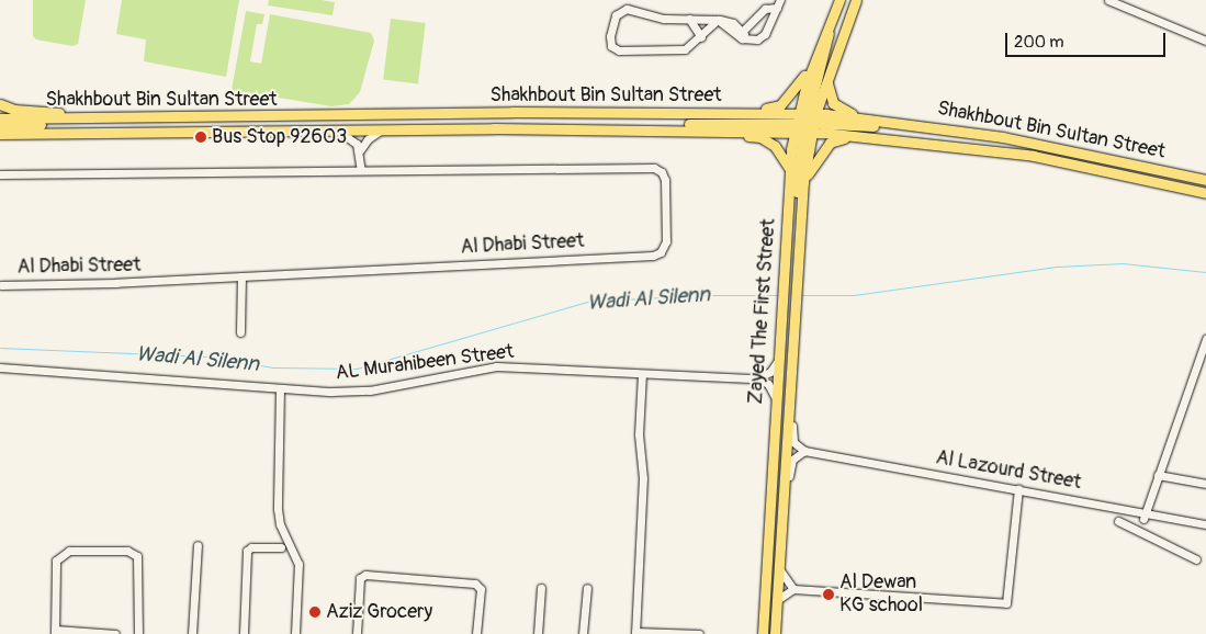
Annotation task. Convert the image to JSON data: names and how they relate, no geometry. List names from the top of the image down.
{
  "streets": {
    "main road": ["Shakhbout Bin Sultan Street", "Zayed The First Street"],
    "street": ["Al Dhabi Street", "AL Murahibeen Street", "Al Lazourd Street"]
  },
  "crossings": [
    ["Shakhbout Bin Sultan Street", "Zayed The First Street"]
  ],
  "water": ["Wadi Al Silenn"],
  "places": ["Bus Stop 92603", "Al Dewan KG school", "Aziz Grocery"],
  "scale_bar": "200 m"
}
